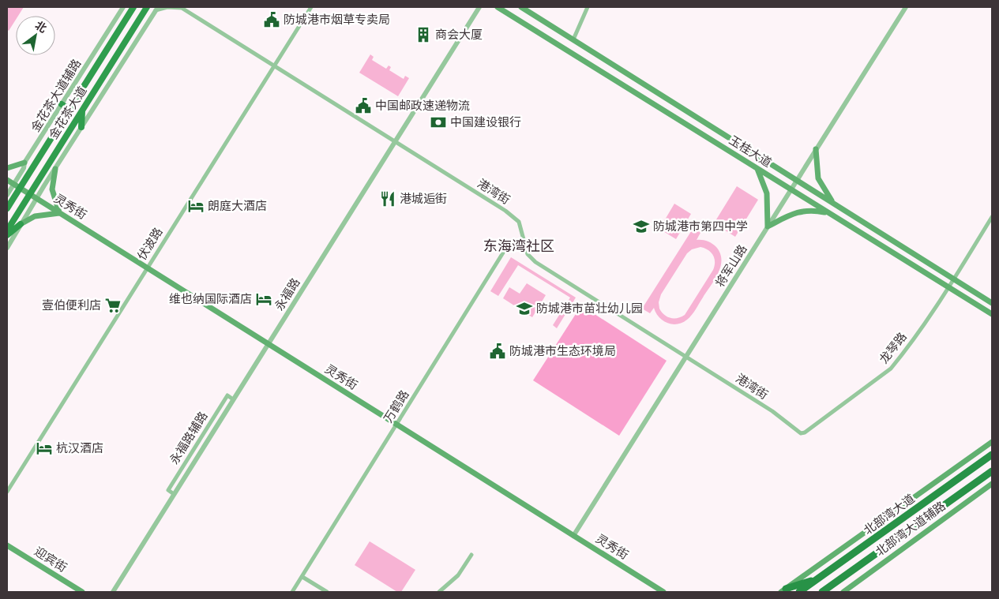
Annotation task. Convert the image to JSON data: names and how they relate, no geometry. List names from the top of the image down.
{
  "streets": {
    "highway": ["北部湾大道"],
    "main road": [
      "金花茶大道",
      "玉桂大道",
      "灵秀街",
      "北部湾大道辅路",
      "迎宾街"
    ],
    "street": [
      "金花茶大道辅路",
      "港湾街",
      "伏波路",
      "将军山路",
      "永福路",
      "龙琴路",
      "万鹤路"
    ]
  },
  "crossings": [
    ["金花茶大道辅路", "灵秀街"],
    ["金花茶大道", "灵秀街"],
    ["玉桂大道", "将军山路"],
    ["玉桂大道", "龙琴路"],
    ["港湾街", "伏波路"],
    ["港湾街", "将军山路"],
    ["港湾街", "永福路"],
    ["港湾街", "龙琴路"],
    ["港湾街", "万鹤路"],
    ["灵秀街", "伏波路"],
    ["灵秀街", "将军山路"],
    ["灵秀街", "永福路"],
    ["灵秀街", "万鹤路"]
  ],
  "districts": ["东海湾社区"],
  "places": {
    "public building": ["防城港市烟草专卖局", "中国邮政速递物流", "防城港市生态环境局"],
    "building": ["商会大厦"],
    "bank": ["中国建设银行"],
    "restaurant": ["港城逅街"],
    "hotel": ["朗庭大酒店", "维也纳国际酒店", "杭汉酒店"],
    "school or university": ["防城港市第四中学", "防城港市苗壮幼儿园"],
    "supermarket": ["壹伯便利店"]
  },
  "north": "top right"
}
